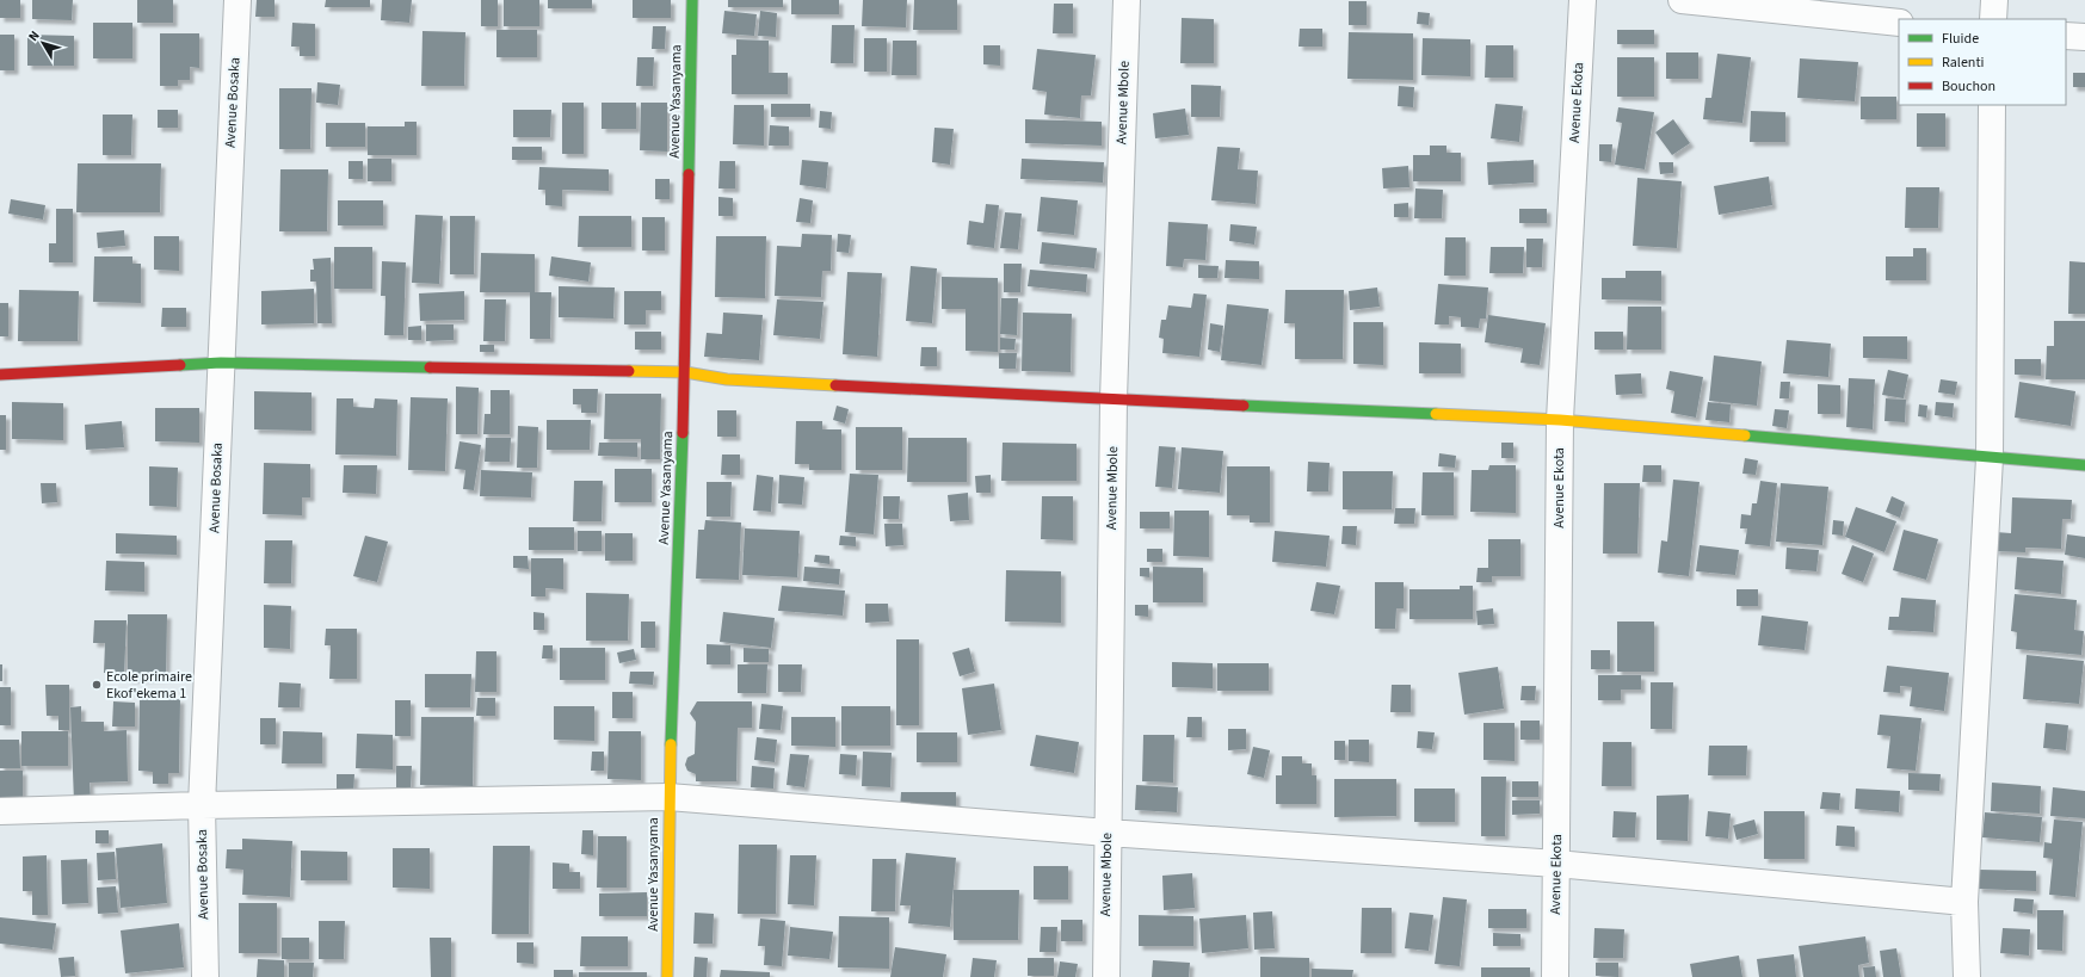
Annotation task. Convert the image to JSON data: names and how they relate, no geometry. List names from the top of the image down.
{
  "streets": {
    "street": [
      "Avenue Yasanyama",
      "Avenue Bosaka",
      "Avenue Mbole",
      "Avenue Ekota"
    ]
  },
  "places": ["Ecole primaire Ekof'ekema 1"],
  "legend": ["Fluide", "Ralenti", "Bouchon"],
  "north": "top left"
}
